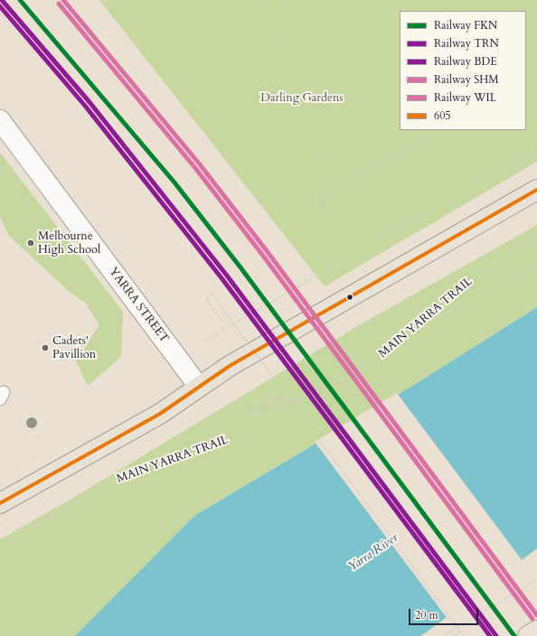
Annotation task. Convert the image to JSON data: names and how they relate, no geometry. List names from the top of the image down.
{
  "streets": {
    "street": ["YARRA STREET"],
    "path": ["MAIN YARRA TRAIL"]
  },
  "water": ["Yarra River"],
  "parks": ["Darling Gardens"],
  "places": ["Melbourne High School", "Cadets' Pavillion"],
  "lines": [
    "rail line FKN",
    "rail line TRN",
    "rail line SHM",
    "rail line WIL",
    "rail line BDE",
    "transit line 605"
  ],
  "legend": [
    "Railway FKN",
    "Railway TRN",
    "Railway BDE",
    "Railway SHM",
    "Railway WIL",
    "605"
  ],
  "scale_bar": "20 m"
}
